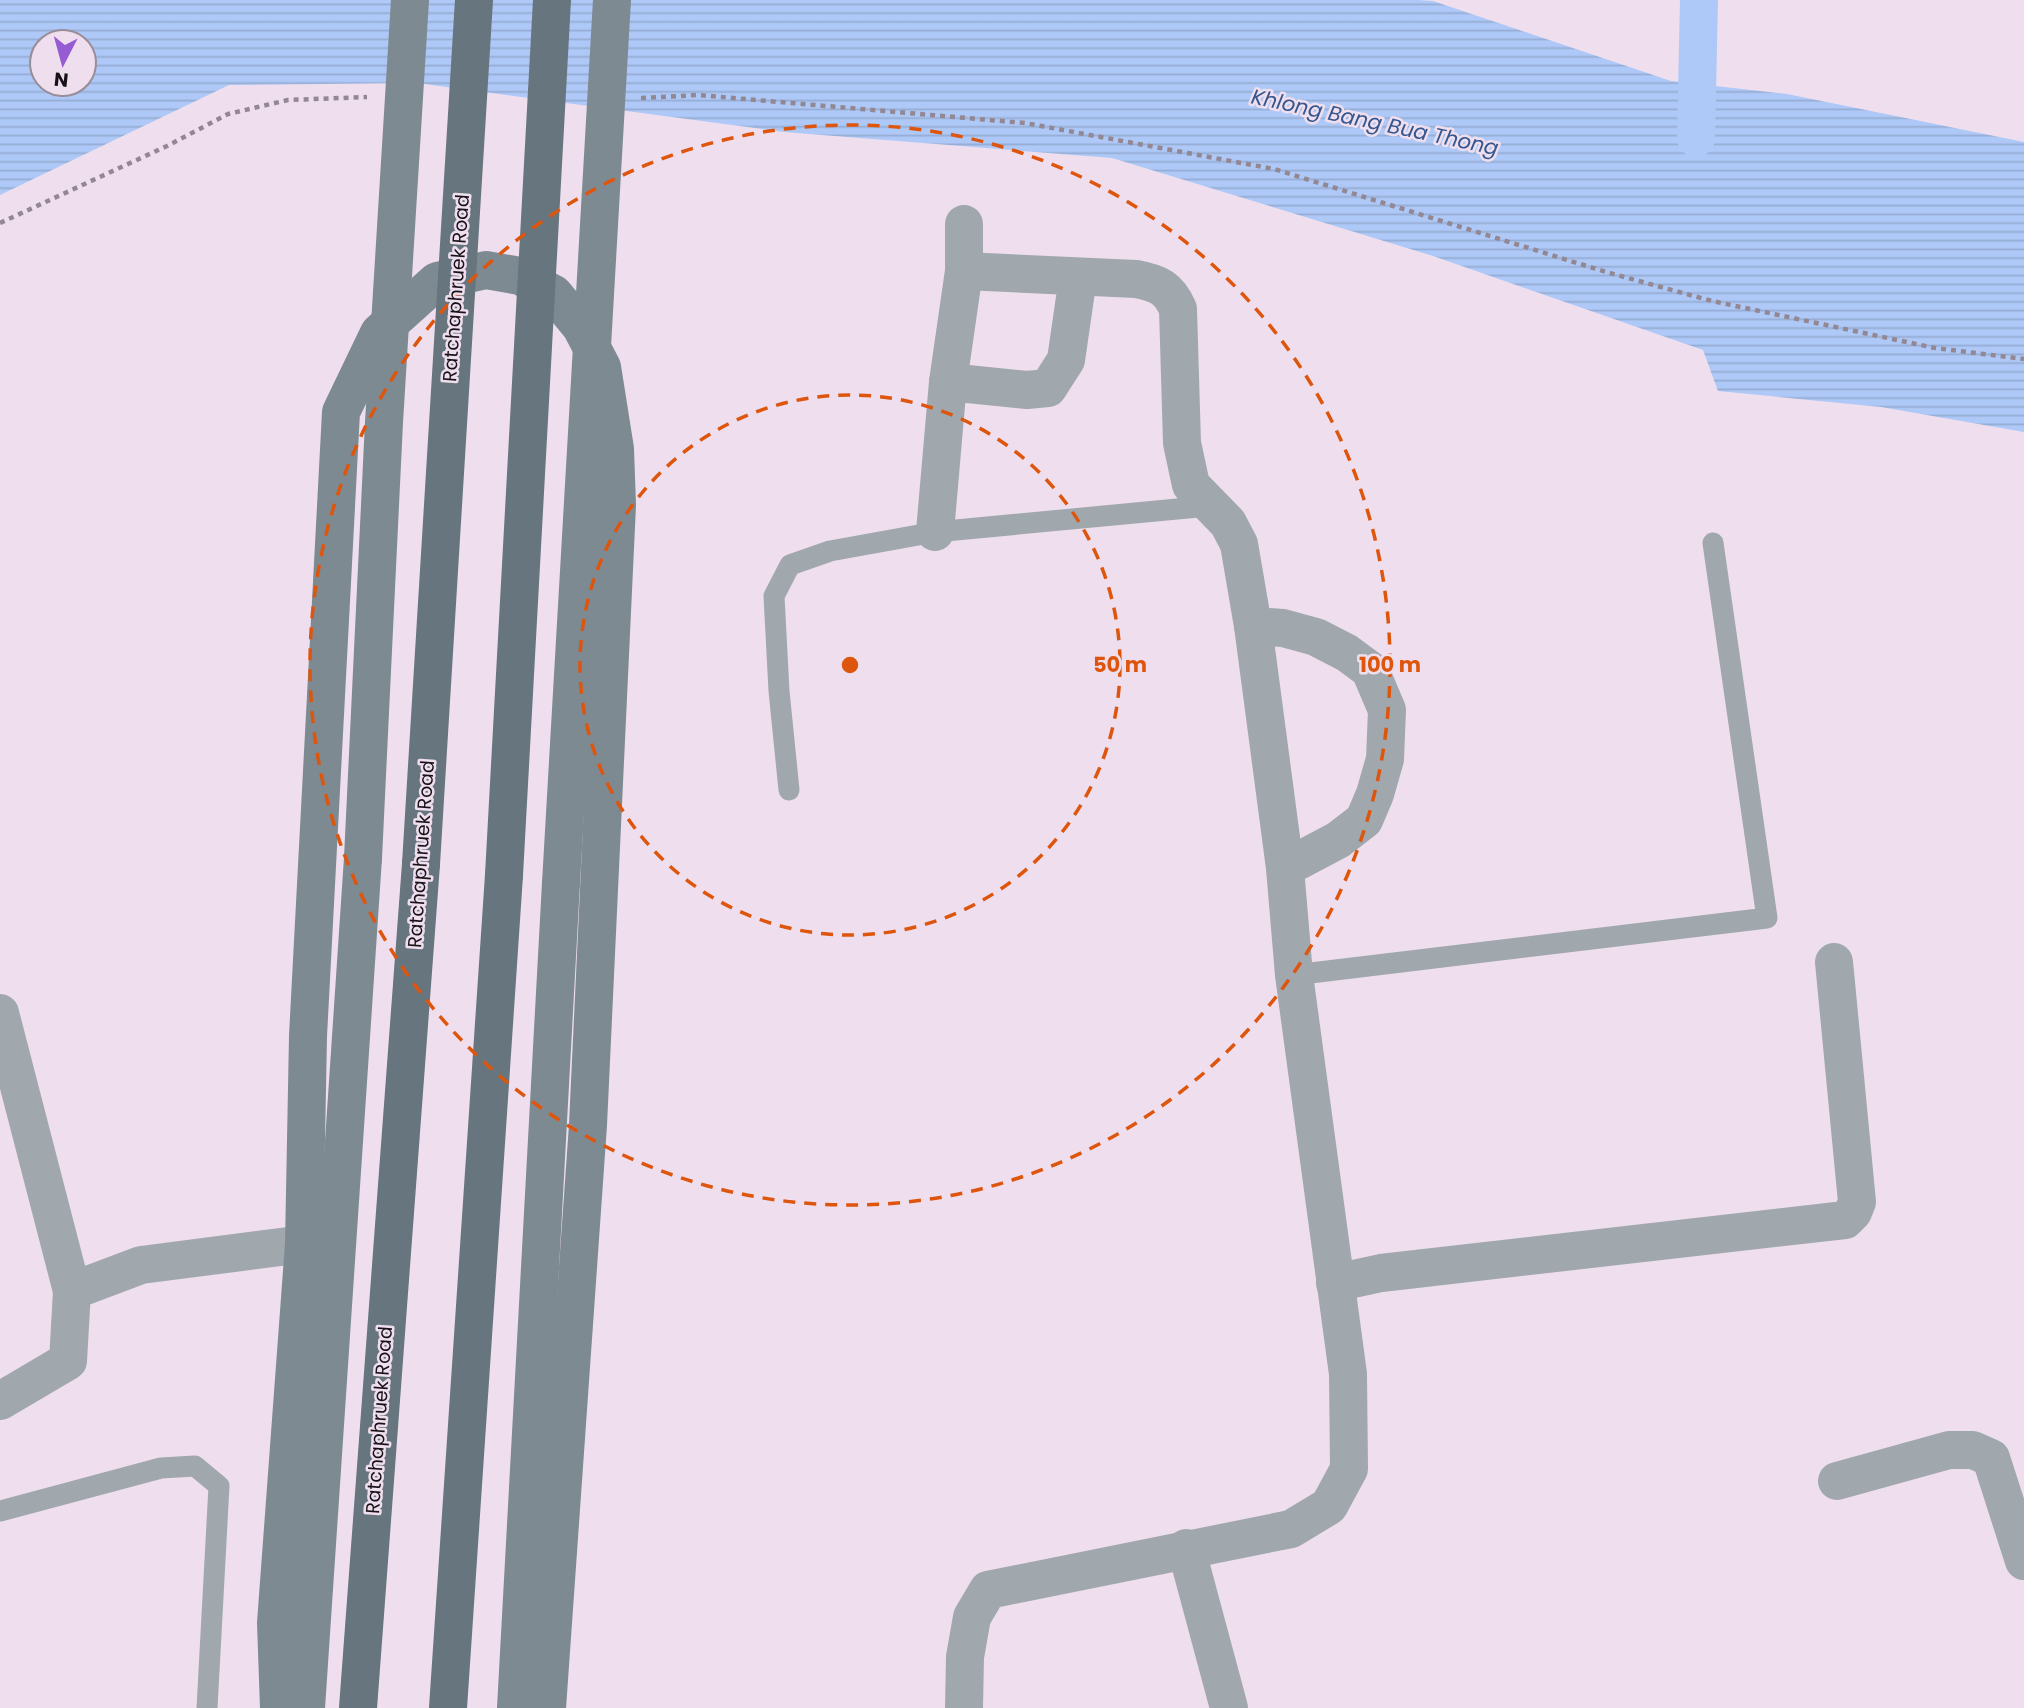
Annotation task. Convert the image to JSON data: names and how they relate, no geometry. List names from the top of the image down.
{
  "streets": {
    "main road": ["Ratchaphruek Road"]
  },
  "water": ["Khlong Bang Bua Thong"],
  "north": "bottom",
  "rings": ["50 m", "100 m"]
}
